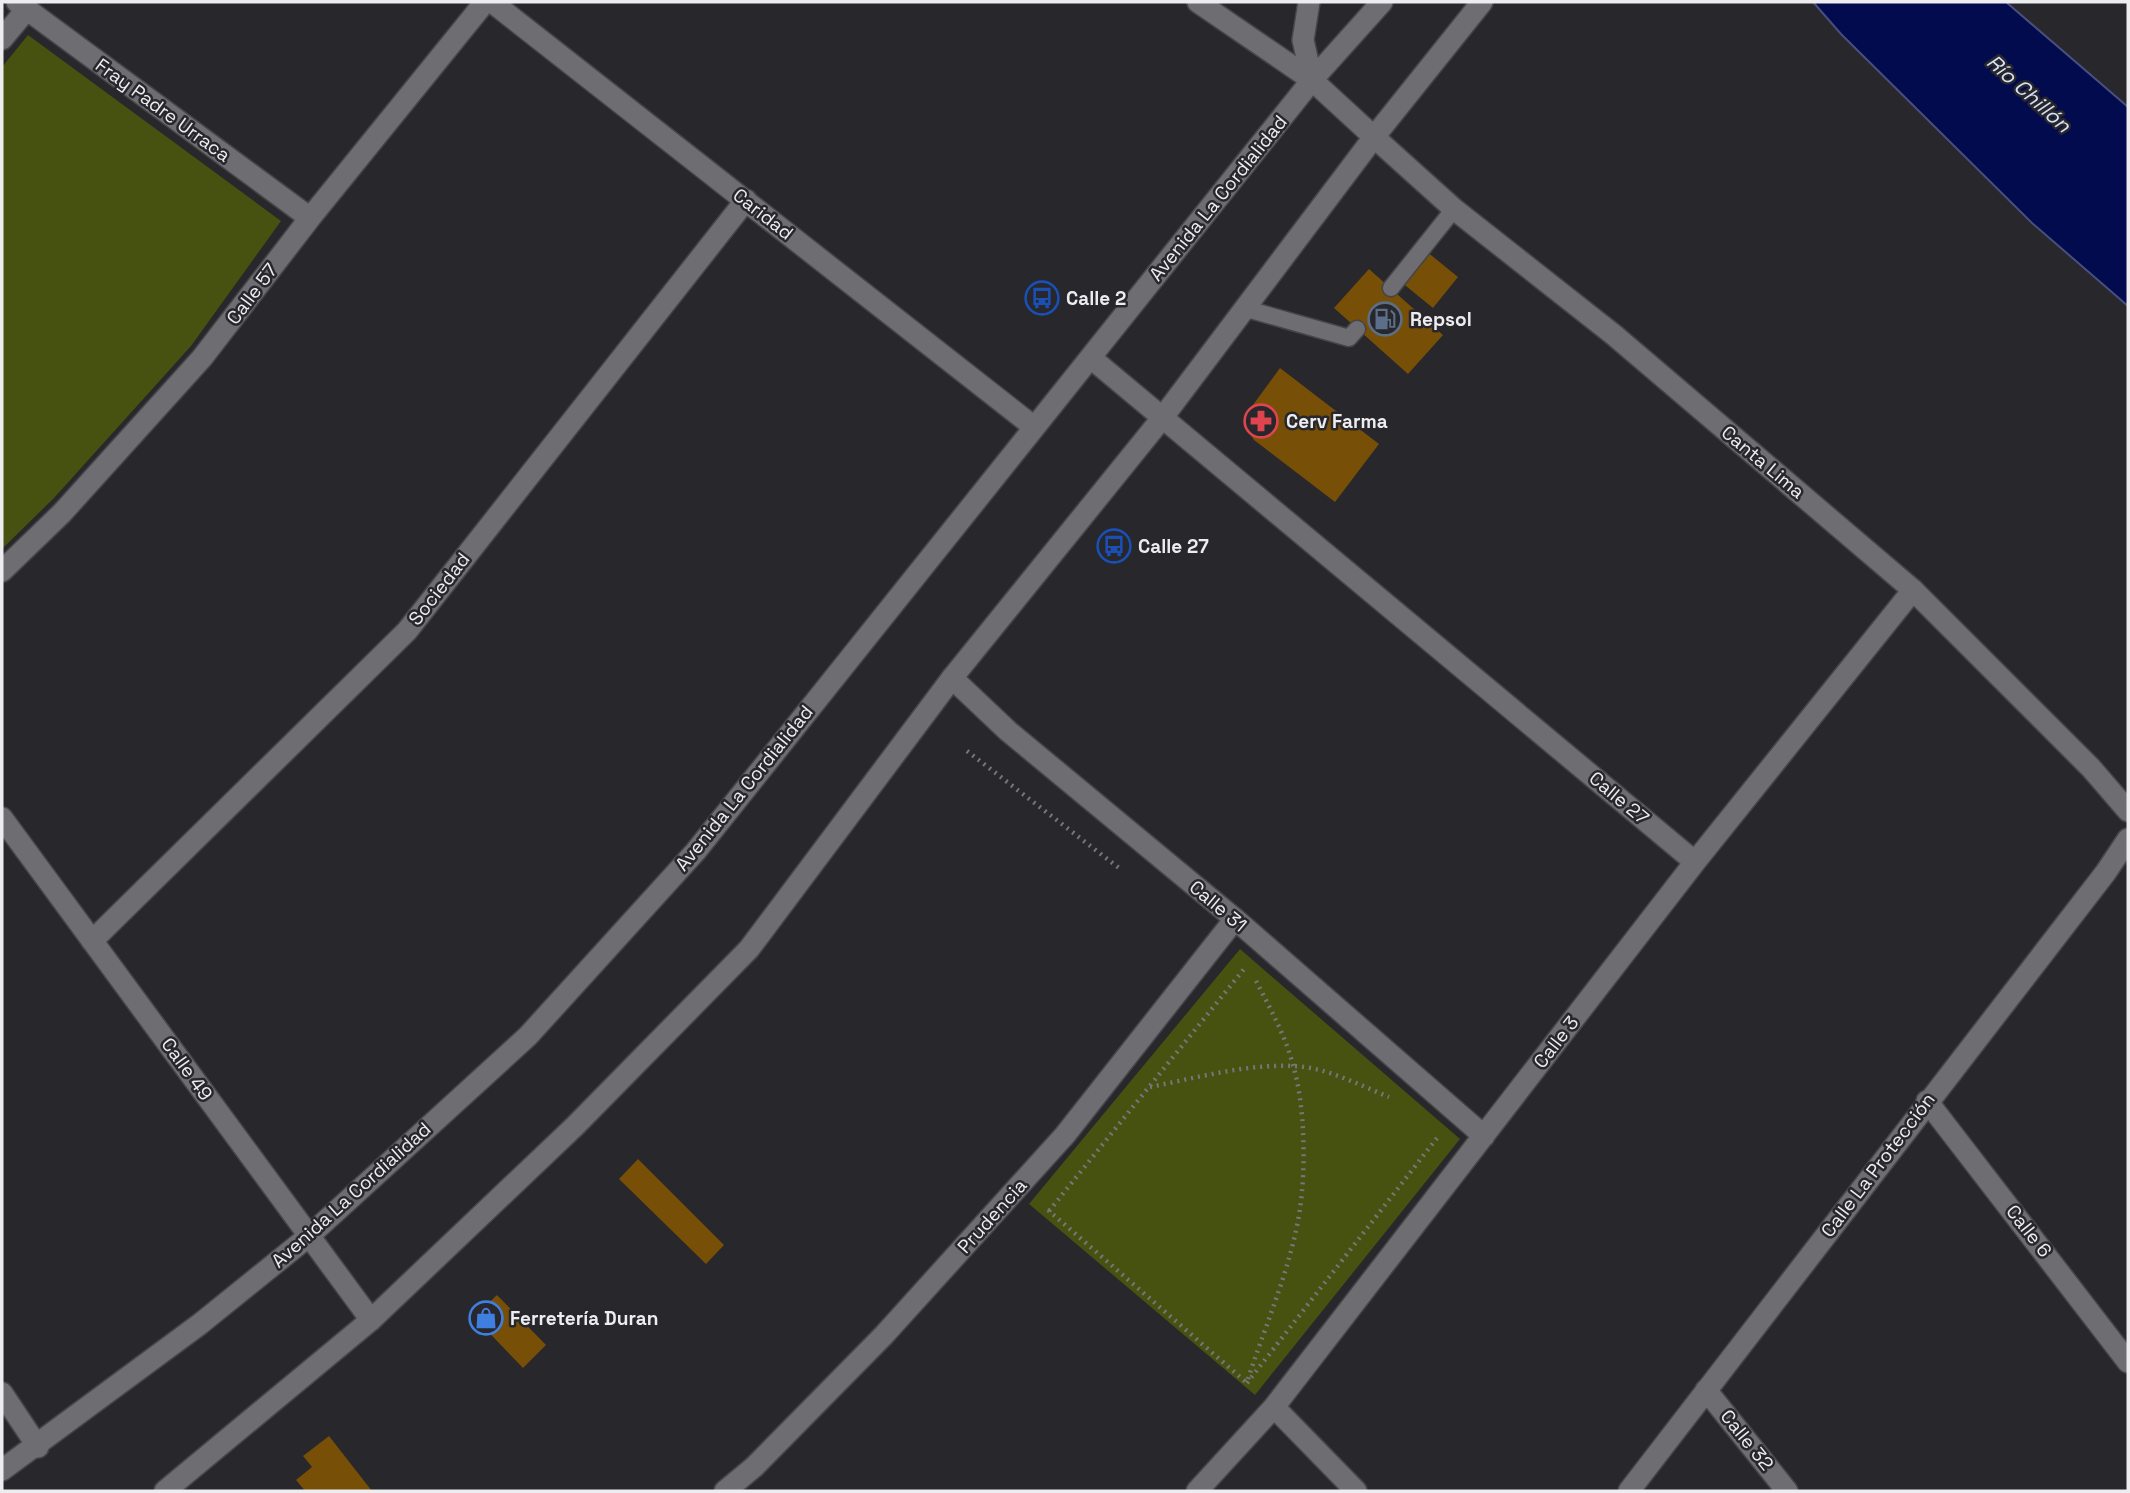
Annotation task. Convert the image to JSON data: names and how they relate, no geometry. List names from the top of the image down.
{
  "streets": {
    "street": [
      "Fray Padre Urraca",
      "Avenida La Cordialidad",
      "Caridad",
      "Calle 57",
      "Canta Lima",
      "Sociedad",
      "Calle 27",
      "Calle 31",
      "Calle 3",
      "Calle 49",
      "Calle La Protección",
      "Prudencia",
      "Calle 6",
      "Calle 32"
    ]
  },
  "crossings": [
    ["Fray Padre Urraca", "Calle 57"],
    ["Avenida La Cordialidad", "Caridad"],
    ["Avenida La Cordialidad", "Canta Lima"],
    ["Avenida La Cordialidad", "Calle 27"],
    ["Avenida La Cordialidad", "Calle 49"],
    ["Caridad", "Sociedad"],
    ["Canta Lima", "Calle 3"],
    ["Sociedad", "Calle 49"],
    ["Calle 27", "Calle 3"],
    ["Calle 31", "Calle 3"],
    ["Calle 31", "Prudencia"],
    ["Calle La Protección", "Calle 6"],
    ["Calle La Protección", "Calle 32"]
  ],
  "water": ["Río Chillón"],
  "places": {
    "bus stop": ["Calle 2", "Calle 27"],
    "fuel station": ["Repsol"],
    "pharmacy": ["Cerv Farma"],
    "shop": ["Ferretería Duran"]
  }
}
